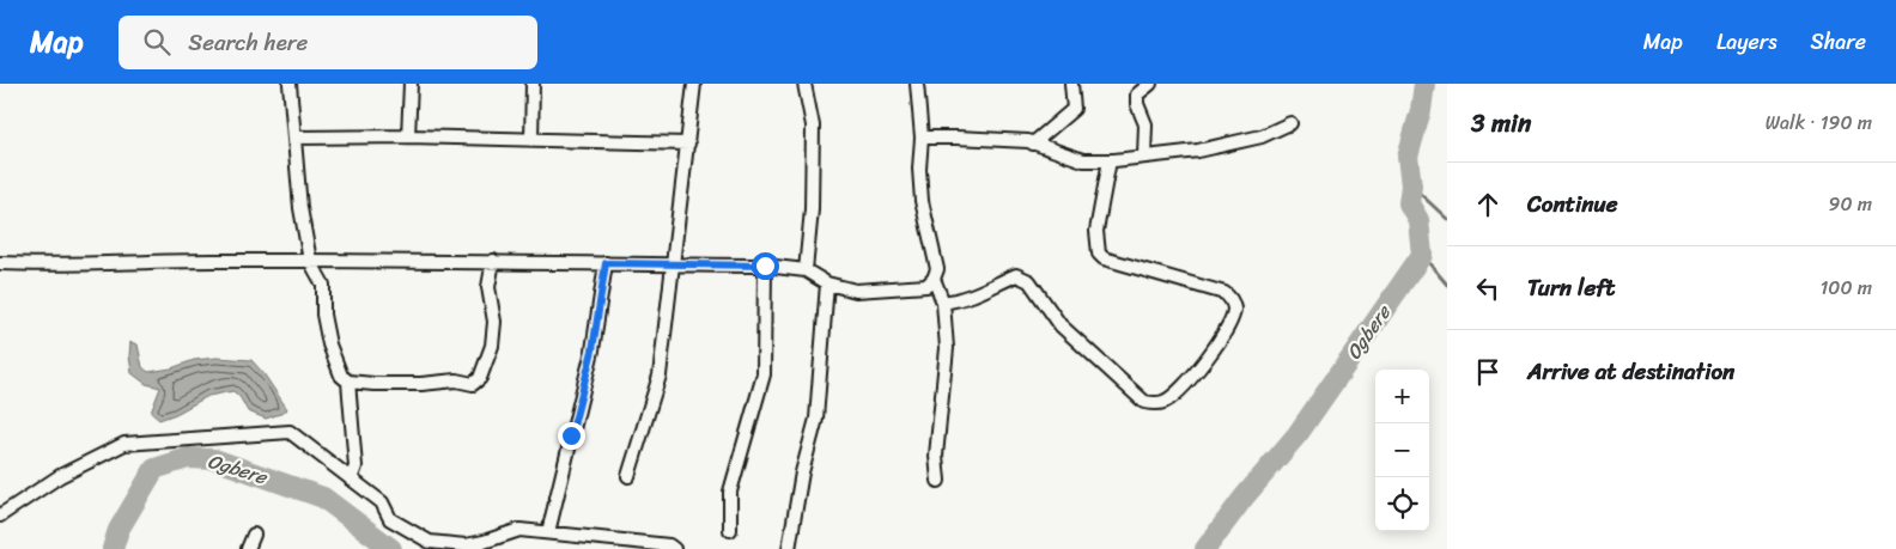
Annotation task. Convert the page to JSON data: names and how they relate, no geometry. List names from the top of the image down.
{
  "water": ["Ogbere"],
  "page": {
    "header": "Map",
    "search": "Search here",
    "nav": ["Map", "Layers", "Share"],
    "heading": ["3 min", "Walk · 190 m"],
    "list": [
      ["Continue", "90 m"],
      ["Turn left", "100 m"],
      "Arrive at destination"
    ],
    "map_buttons": ["+", "−"]
  }
}
